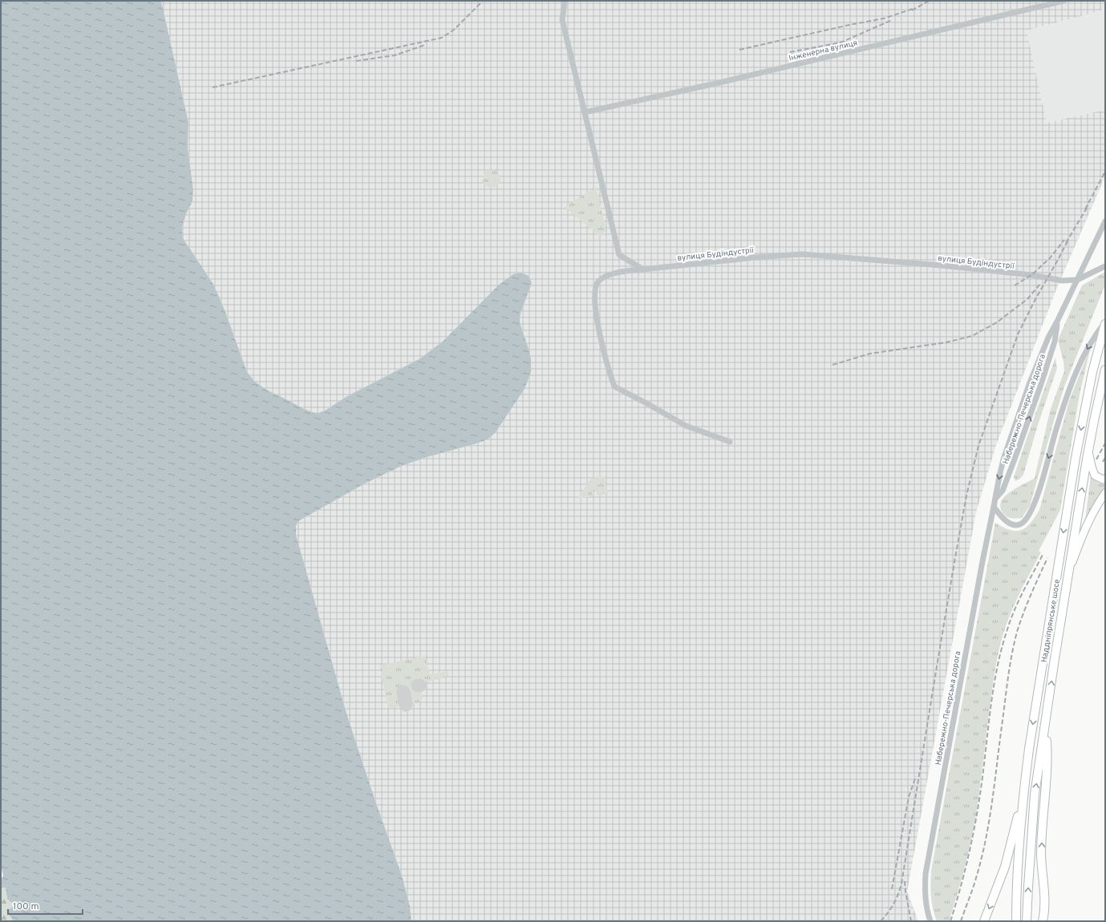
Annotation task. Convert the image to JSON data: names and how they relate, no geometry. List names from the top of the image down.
{
  "streets": {
    "main road": ["Наддніпрянське шосе"],
    "street": ["Інженерна вулиця", "вулиця Будіндустрії", "Набережно-Печерська дорога"]
  },
  "crossings": [
    ["вулиця Будіндустрії", "Набережно-Печерська дорога"]
  ],
  "scale_bar": "100 m"
}
